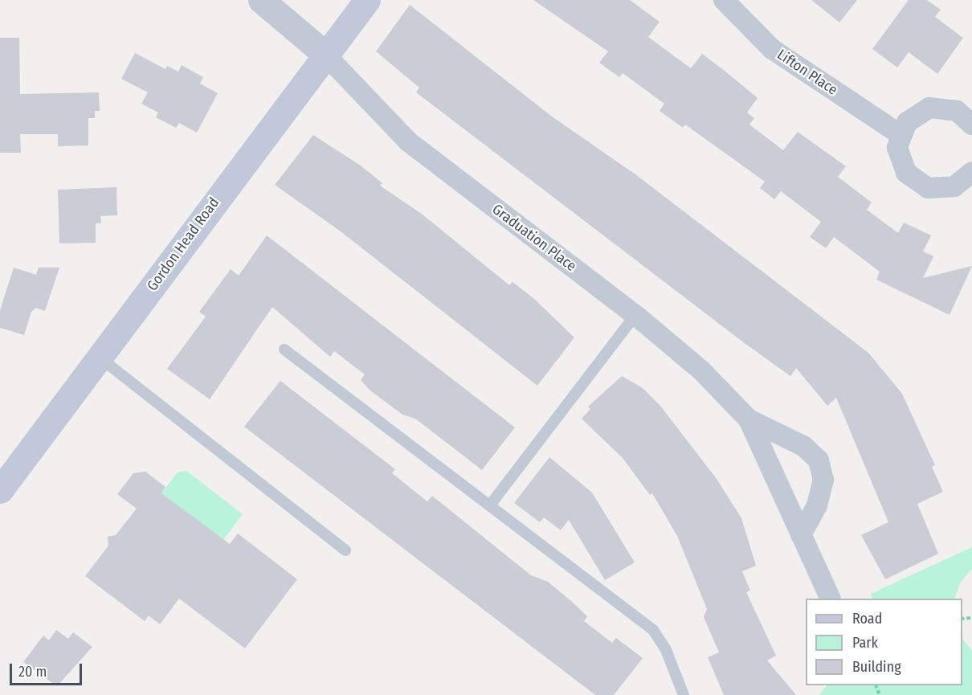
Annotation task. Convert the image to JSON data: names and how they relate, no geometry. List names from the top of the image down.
{
  "streets": {
    "main road": ["Gordon Head Road"],
    "street": ["Lifton Place", "Graduation Place"]
  },
  "crossings": [
    ["Graduation Place", "Gordon Head Road"]
  ],
  "legend": ["Road", "Park", "Building"],
  "scale_bar": "20 m"
}
